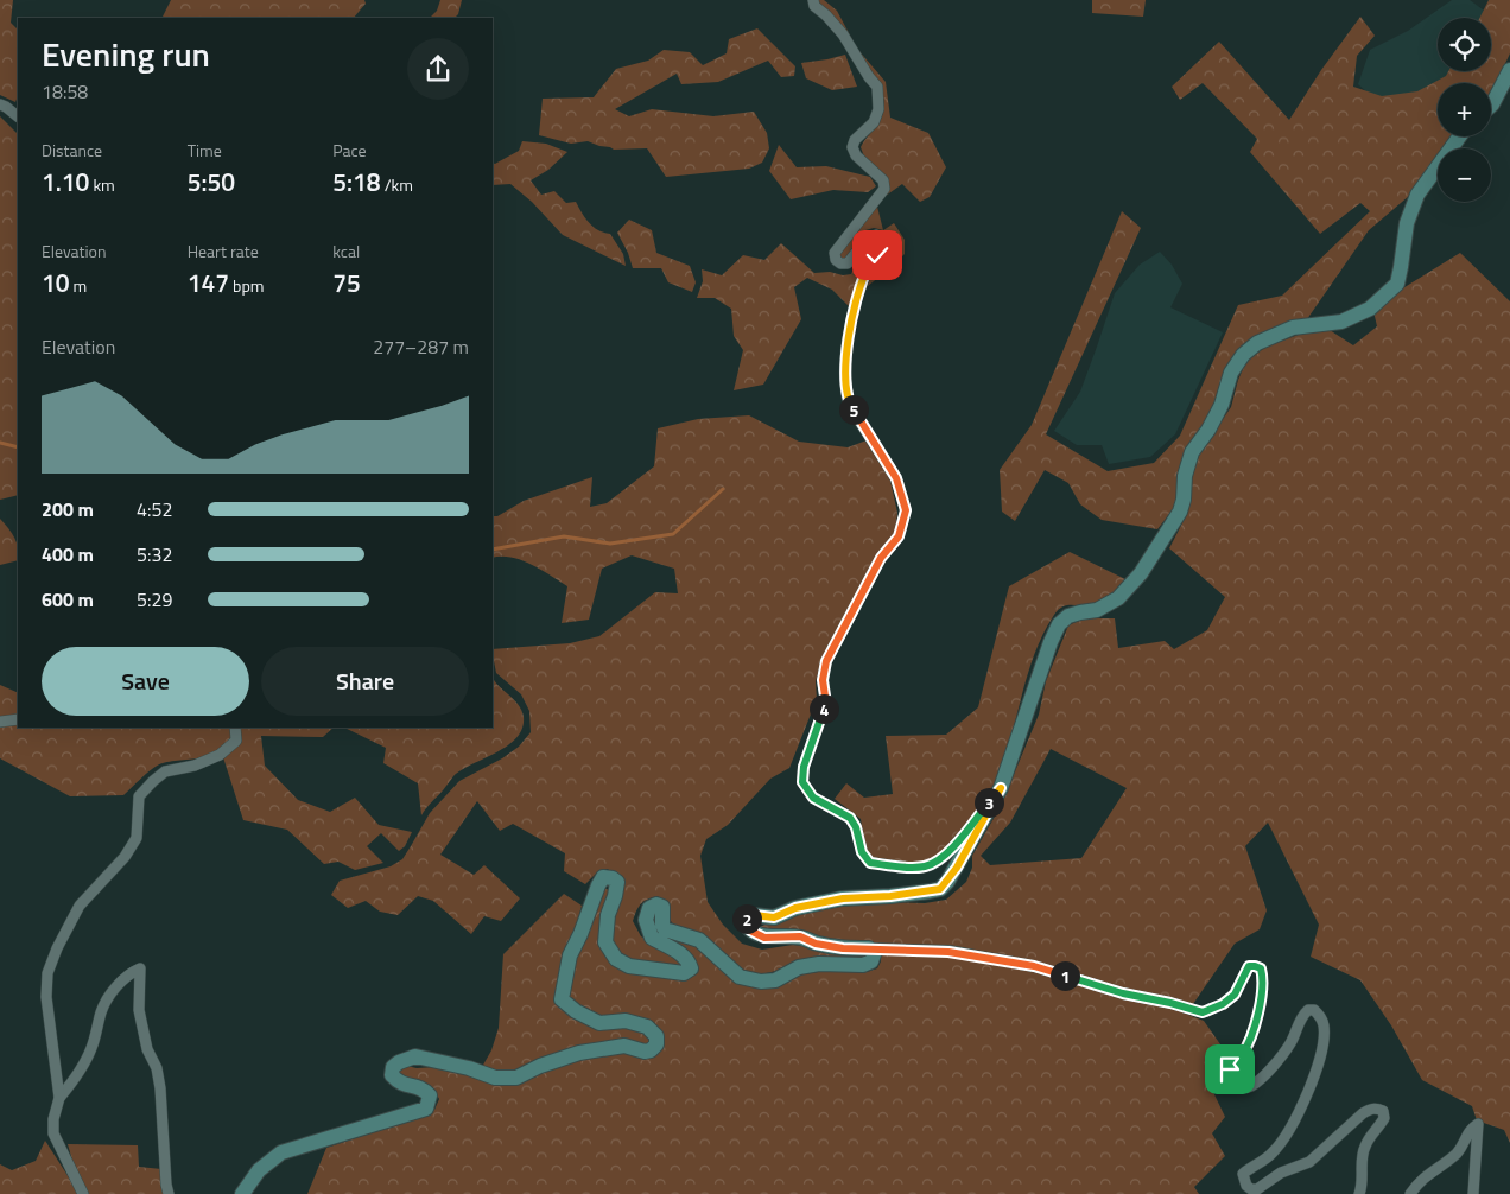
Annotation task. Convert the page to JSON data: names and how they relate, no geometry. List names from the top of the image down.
{
  "page": {
    "map_buttons": ["+", "−"],
    "heading": ["Evening run", "18:58"],
    "stats": [
      ["Distance", "1.10 km"],
      ["Time", "5:50"],
      ["Pace", "5:18 /km"],
      ["Elevation", "10 m"],
      ["Heart rate", "147 bpm"],
      ["kcal", "75"]
    ],
    "chart": ["Elevation", "277–287 m"],
    "pins": [
      "5",
      "4",
      "3",
      "2",
      "1"
    ],
    "list": [
      {
        "name": "200 m",
        "note": "4:52"
      },
      {
        "name": "400 m",
        "note": "5:32"
      },
      {
        "name": "600 m",
        "note": "5:29"
      }
    ],
    "buttons": ["Save", "Share"]
  }
}
